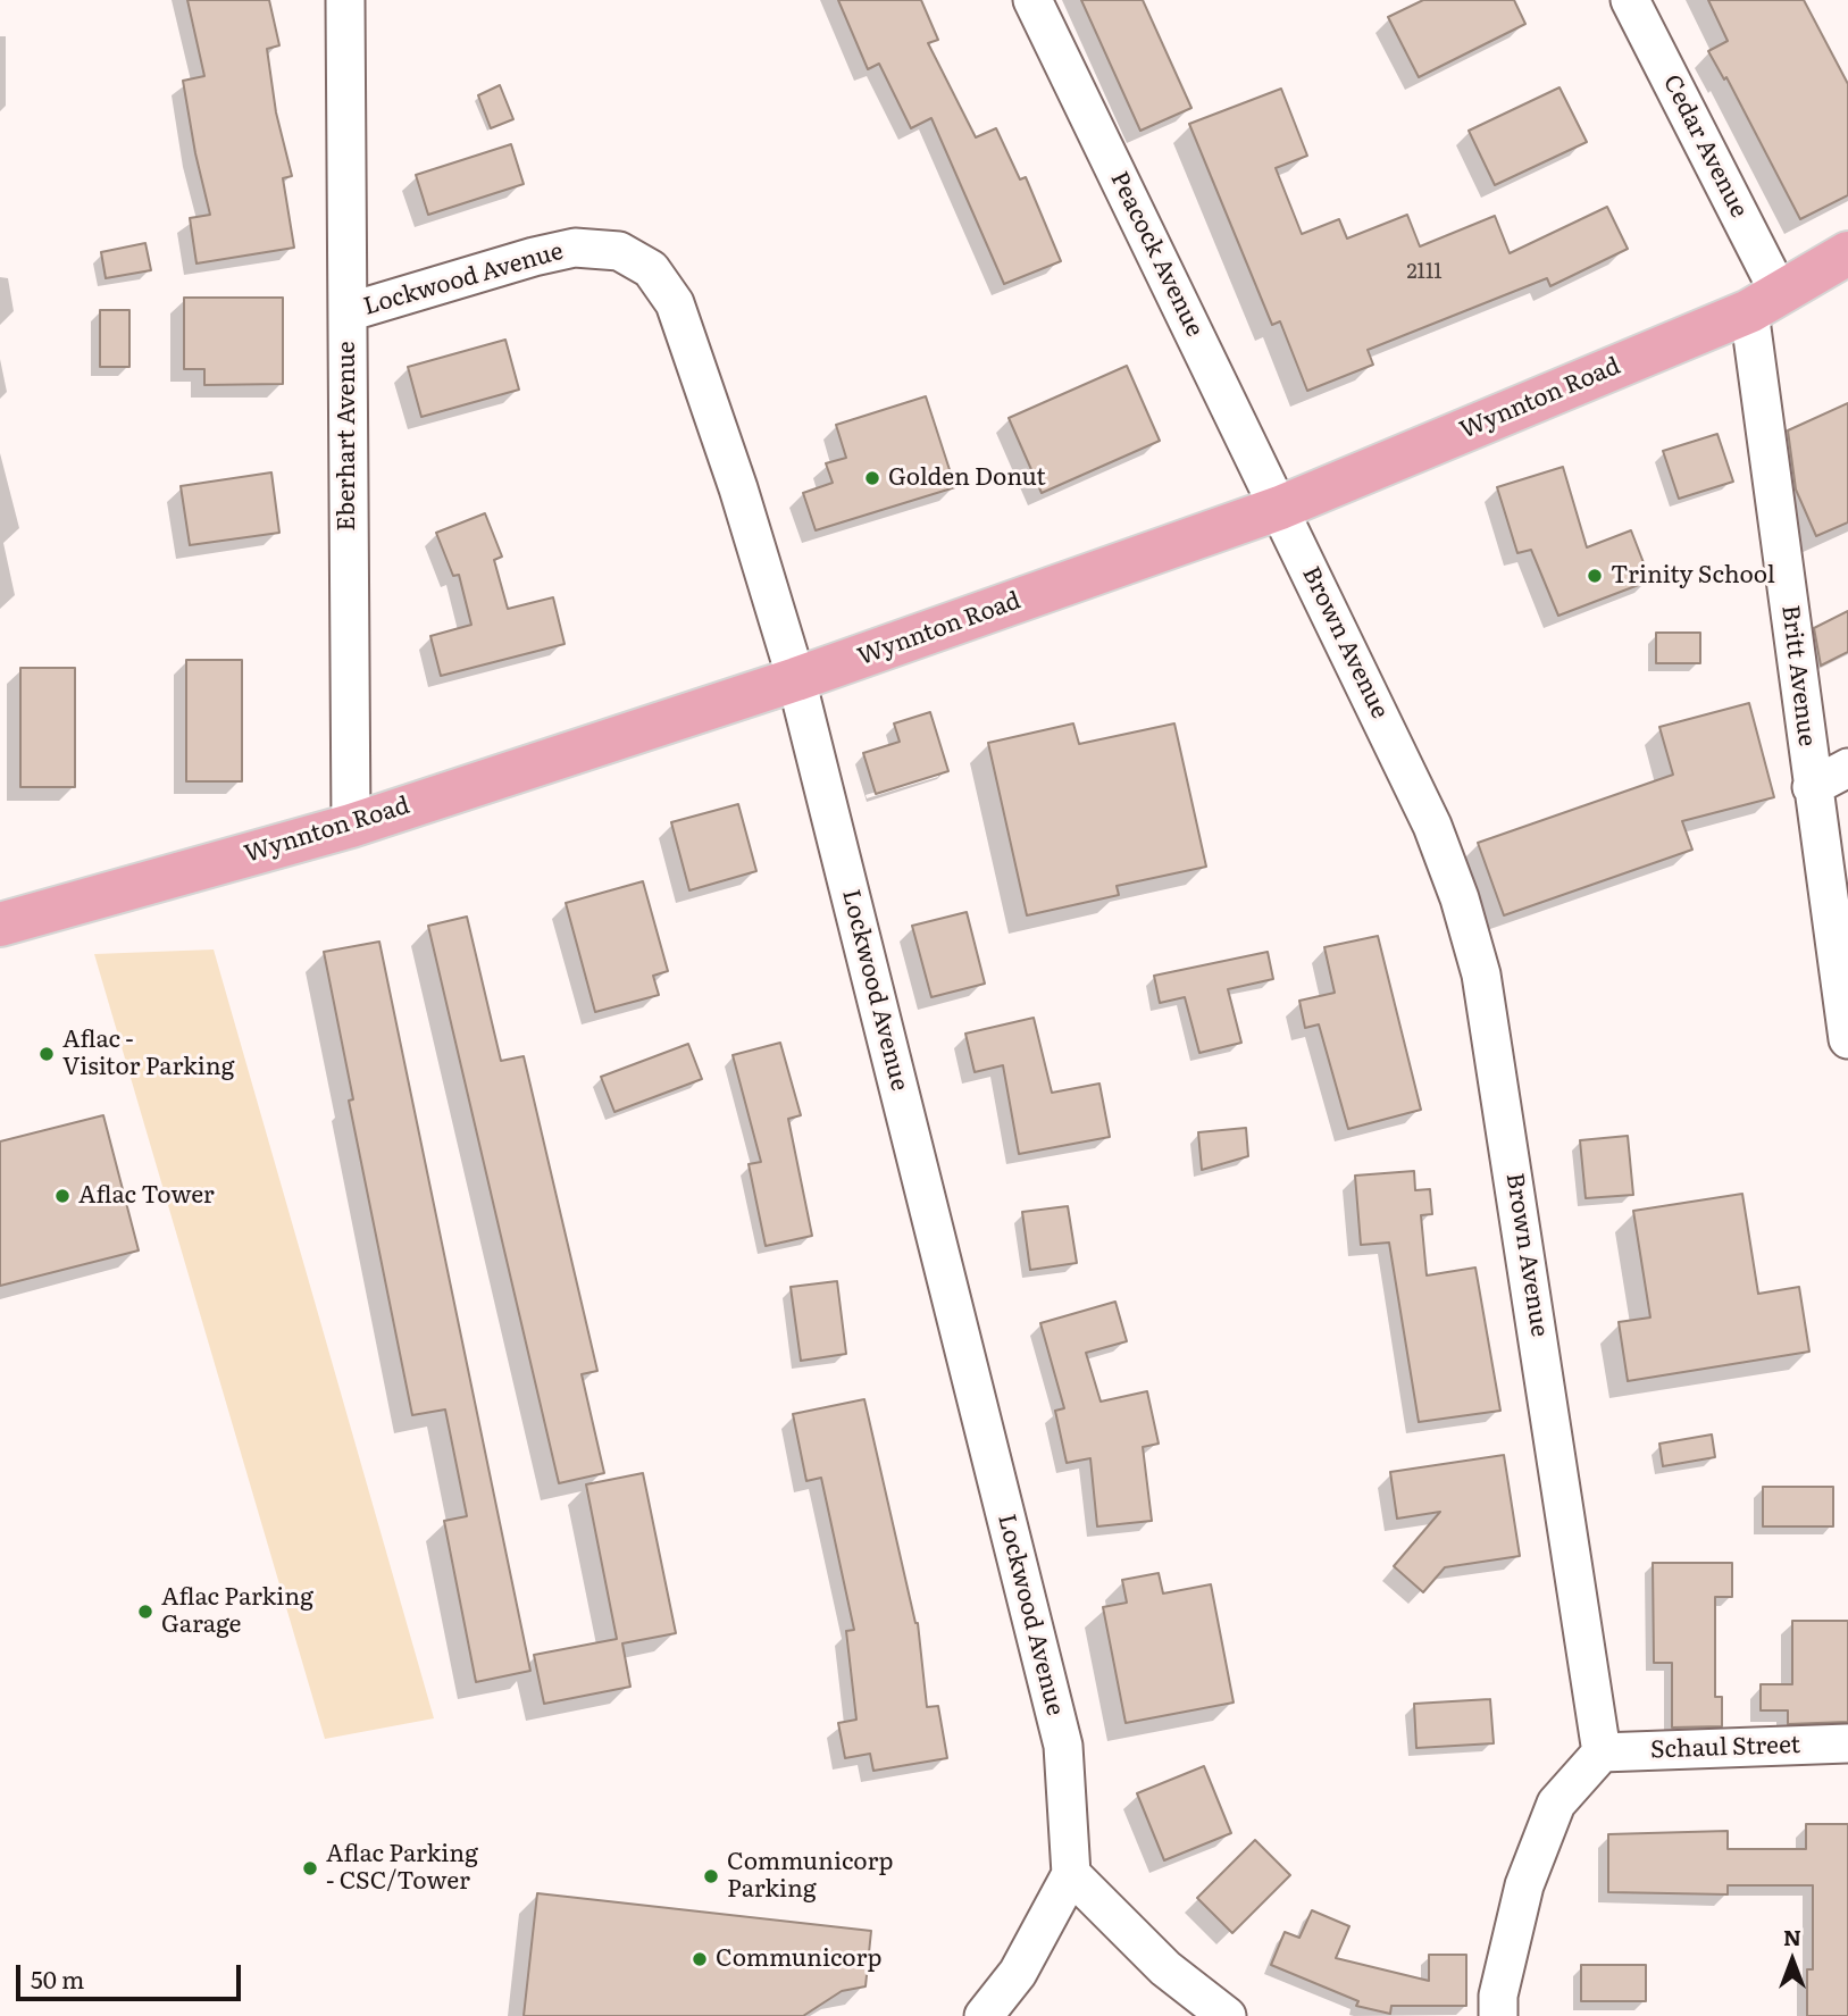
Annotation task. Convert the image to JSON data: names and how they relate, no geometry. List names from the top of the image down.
{
  "streets": {
    "main road": ["Wynnton Road"],
    "street": [
      "Cedar Avenue",
      "Peacock Avenue",
      "Lockwood Avenue",
      "Eberhart Avenue",
      "Brown Avenue",
      "Britt Avenue",
      "Schaul Street"
    ]
  },
  "crossings": [
    ["Cedar Avenue", "Wynnton Road"],
    ["Cedar Avenue", "Britt Avenue"],
    ["Peacock Avenue", "Wynnton Road"],
    ["Peacock Avenue", "Brown Avenue"],
    ["Lockwood Avenue", "Wynnton Road"],
    ["Lockwood Avenue", "Eberhart Avenue"],
    ["Wynnton Road", "Eberhart Avenue"],
    ["Wynnton Road", "Brown Avenue"],
    ["Wynnton Road", "Britt Avenue"],
    ["Brown Avenue", "Schaul Street"]
  ],
  "places": [
    "Golden Donut",
    "Trinity School",
    "Aflac - Visitor Parking",
    "Aflac Tower",
    "Aflac Parking Garage",
    "Aflac Parking - CSC/Tower",
    "Communicorp Parking",
    "Communicorp"
  ],
  "house_numbers": ["2111"],
  "scale_bar": "50 m",
  "north": "top"
}
